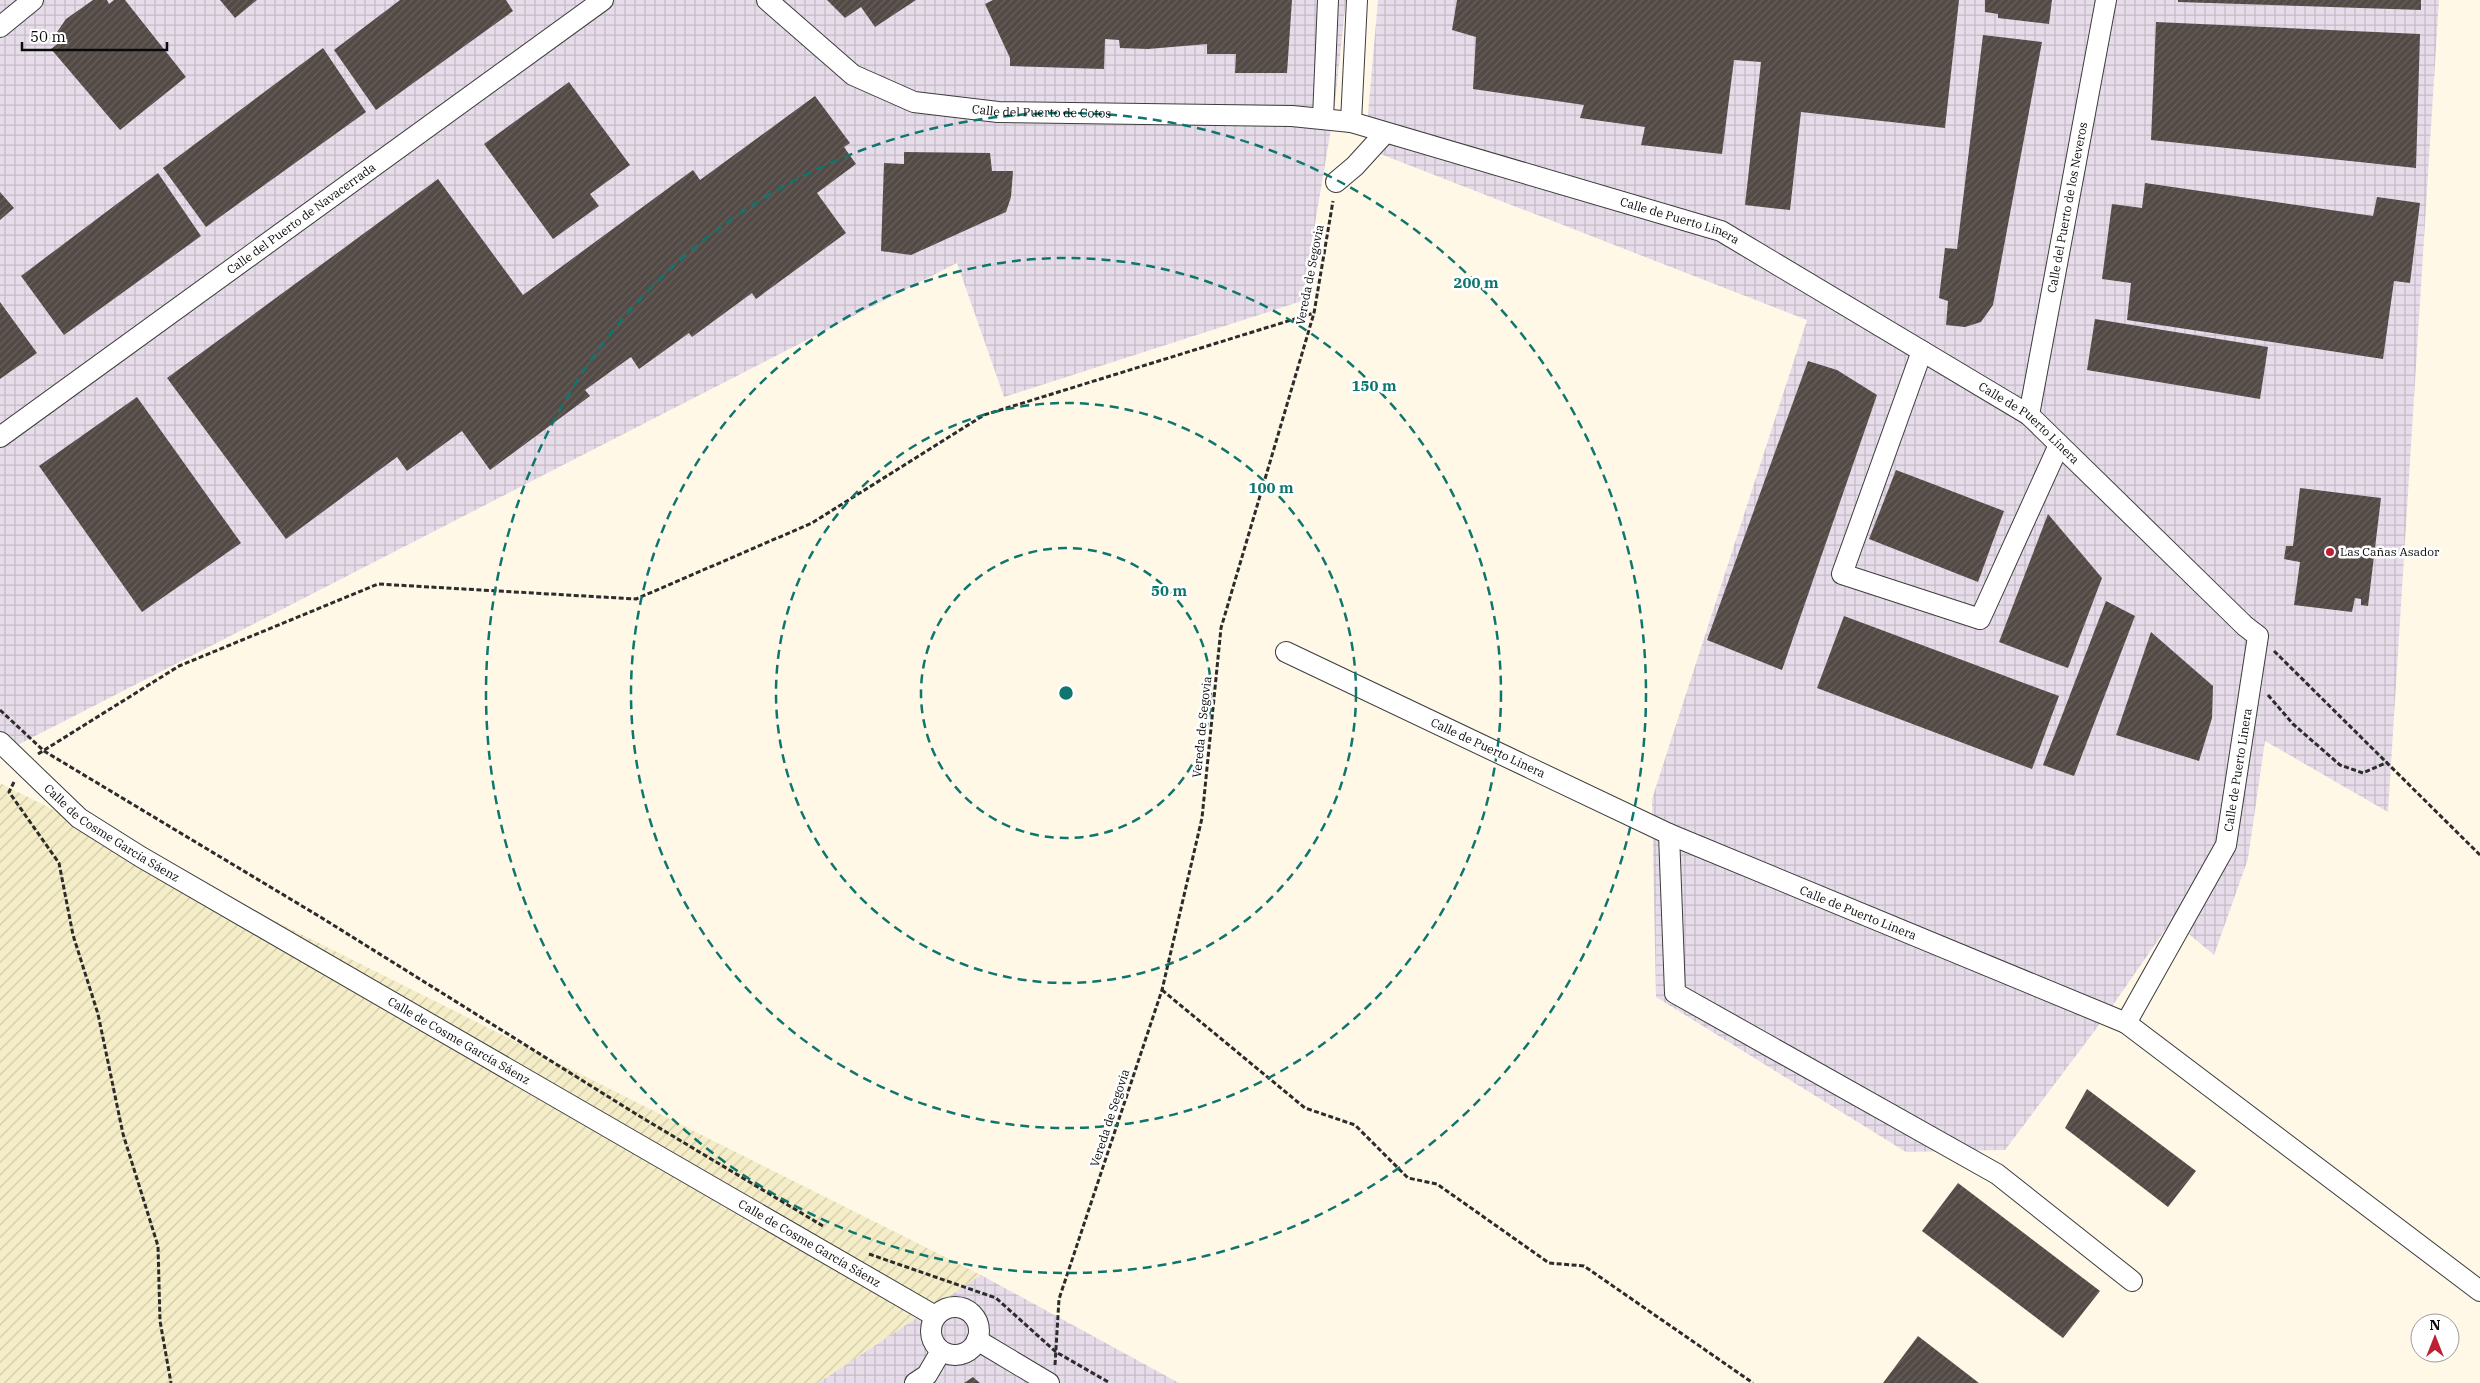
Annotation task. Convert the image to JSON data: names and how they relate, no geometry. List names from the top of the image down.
{
  "streets": {
    "street": [
      "Calle del Puerto de Cotos",
      "Calle del Puerto de los Neveros",
      "Calle del Puerto de Navacerrada",
      "Calle de Puerto Linera",
      "Calle de Cosme García Sáenz"
    ],
    "path": ["Vereda de Segovia"]
  },
  "crossings": [
    ["Calle del Puerto de Cotos", "Calle de Puerto Linera"],
    ["Calle del Puerto de los Neveros", "Calle de Puerto Linera"]
  ],
  "places": ["Las Cañas Asador"],
  "scale_bar": "50 m",
  "north": "top",
  "rings": [
    "200 m",
    "150 m",
    "100 m",
    "50 m"
  ]
}
